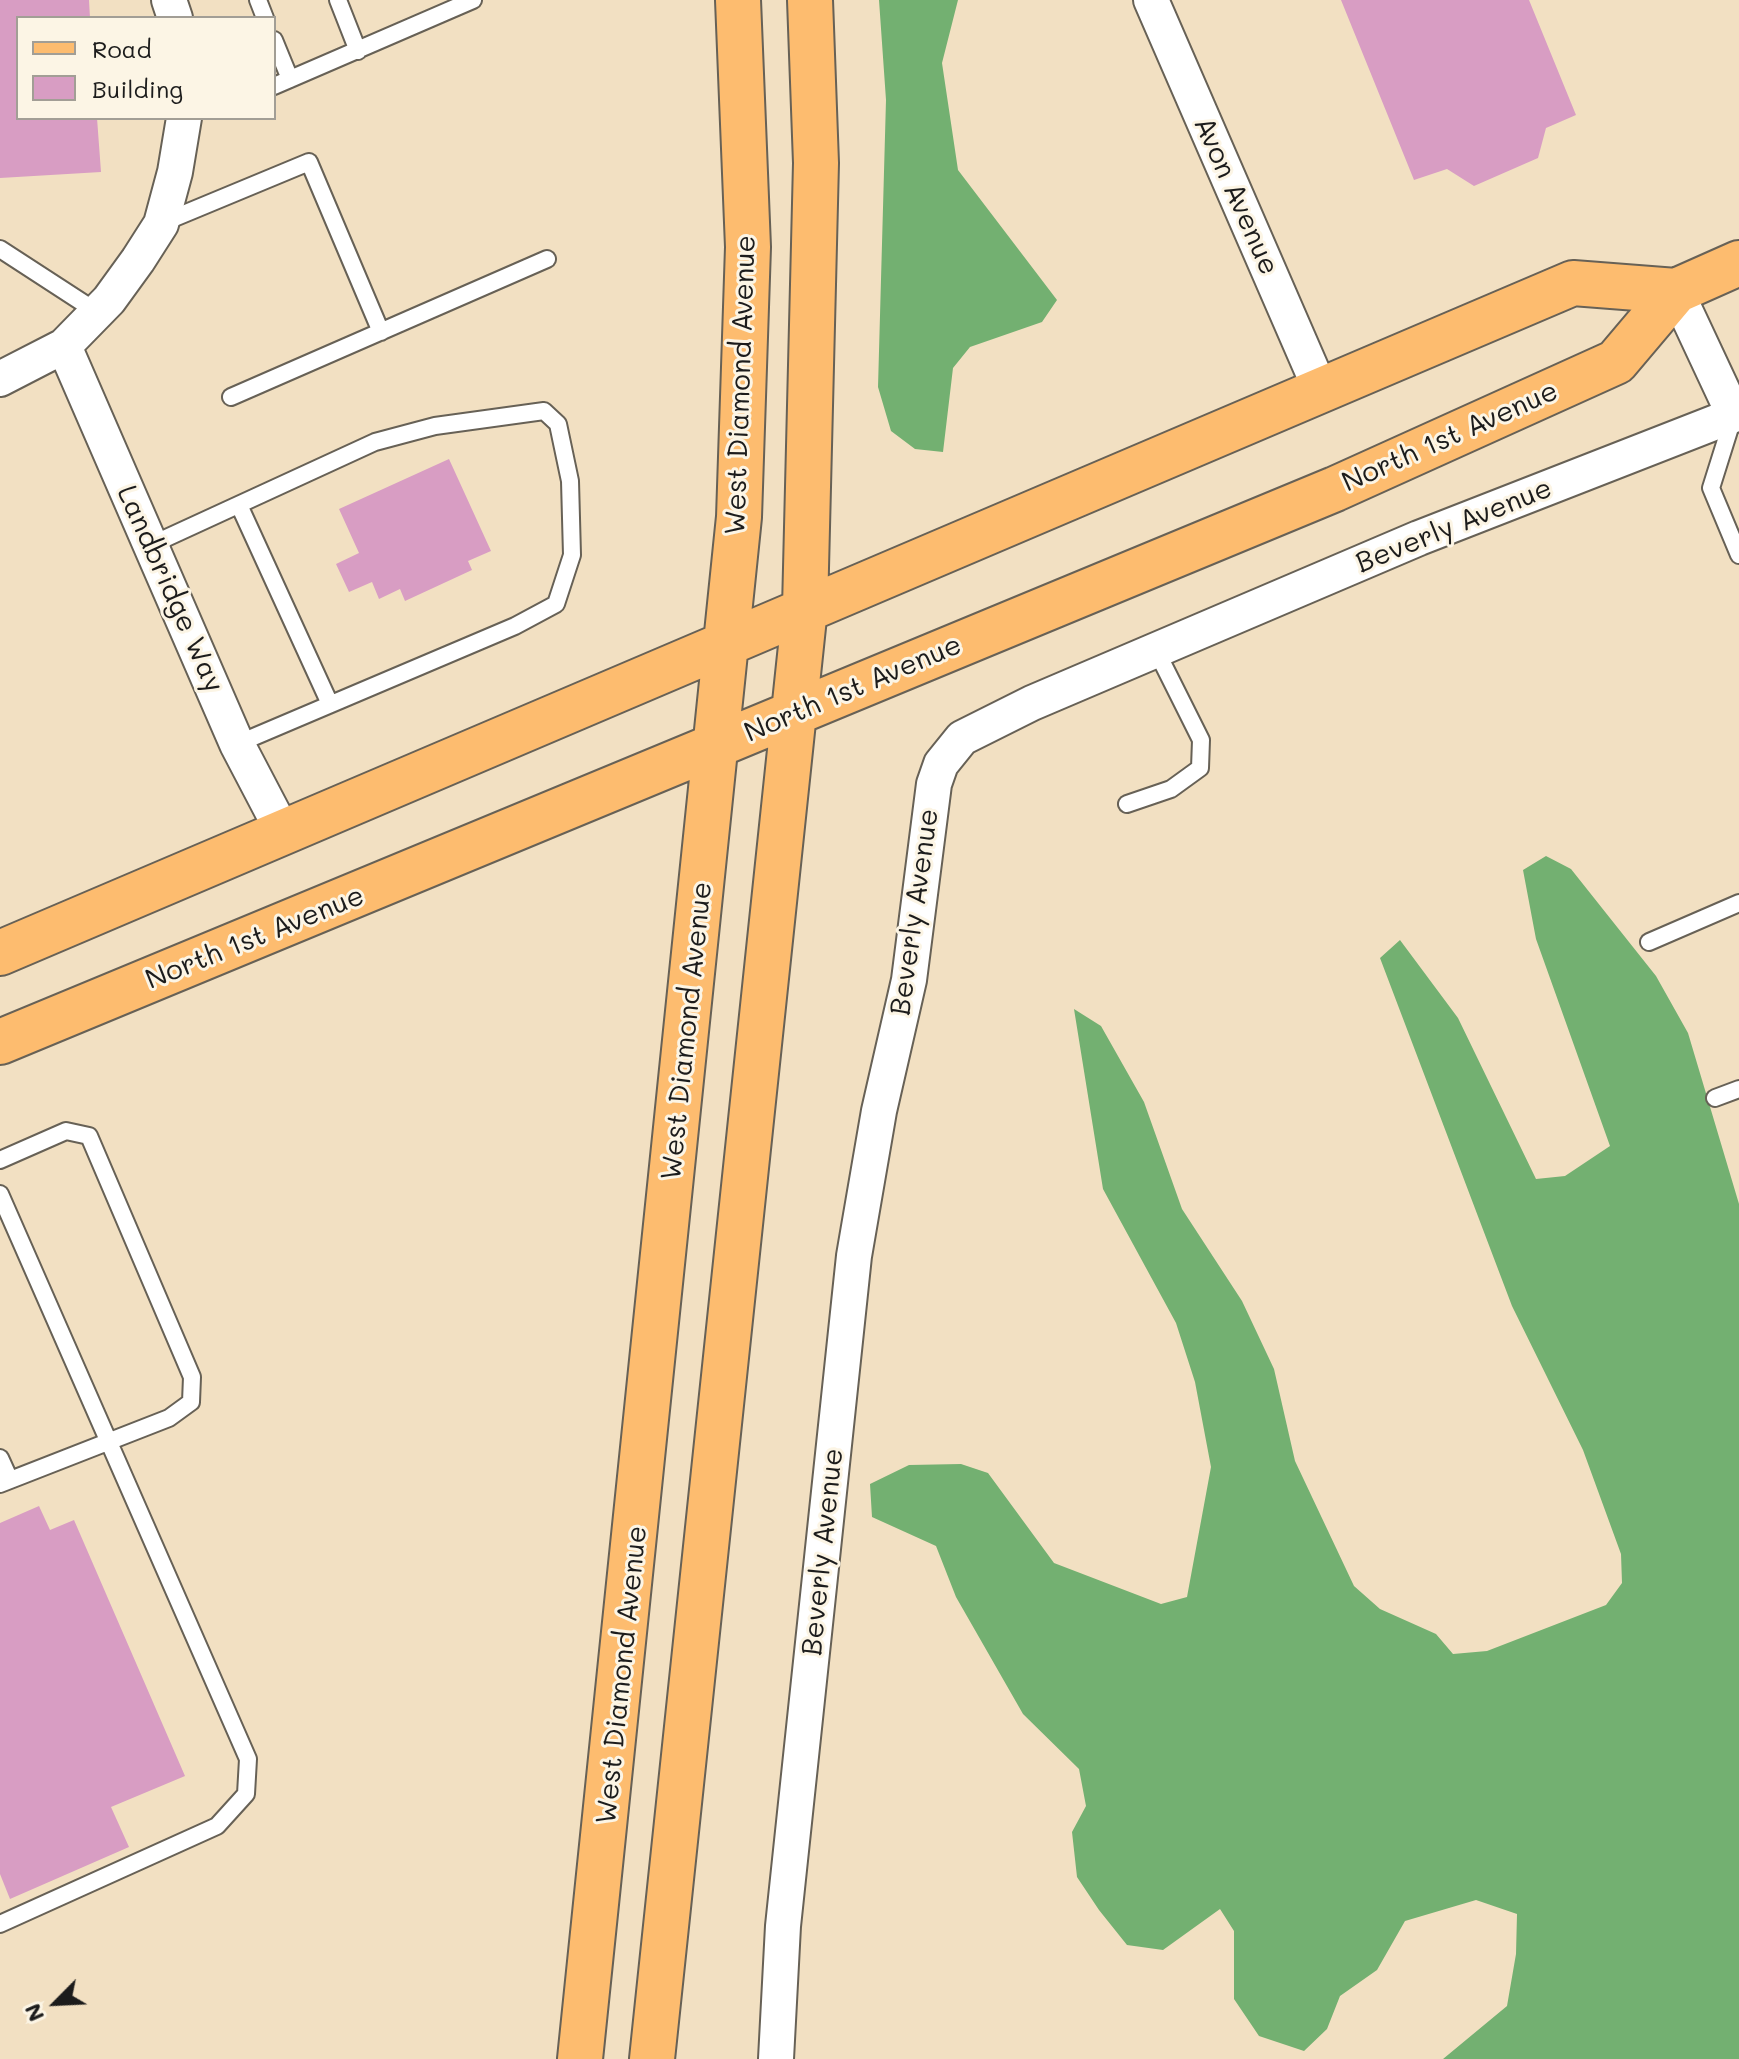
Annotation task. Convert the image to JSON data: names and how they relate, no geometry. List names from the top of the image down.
{
  "streets": {
    "main road": ["West Diamond Avenue", "North 1st Avenue"],
    "street": ["Avon Avenue", "Beverly Avenue", "Landbridge Way"]
  },
  "crossings": [
    ["Avon Avenue", "North 1st Avenue"],
    ["West Diamond Avenue", "North 1st Avenue"],
    ["North 1st Avenue", "Landbridge Way"]
  ],
  "legend": ["Road", "Building"],
  "north": "bottom left"
}
